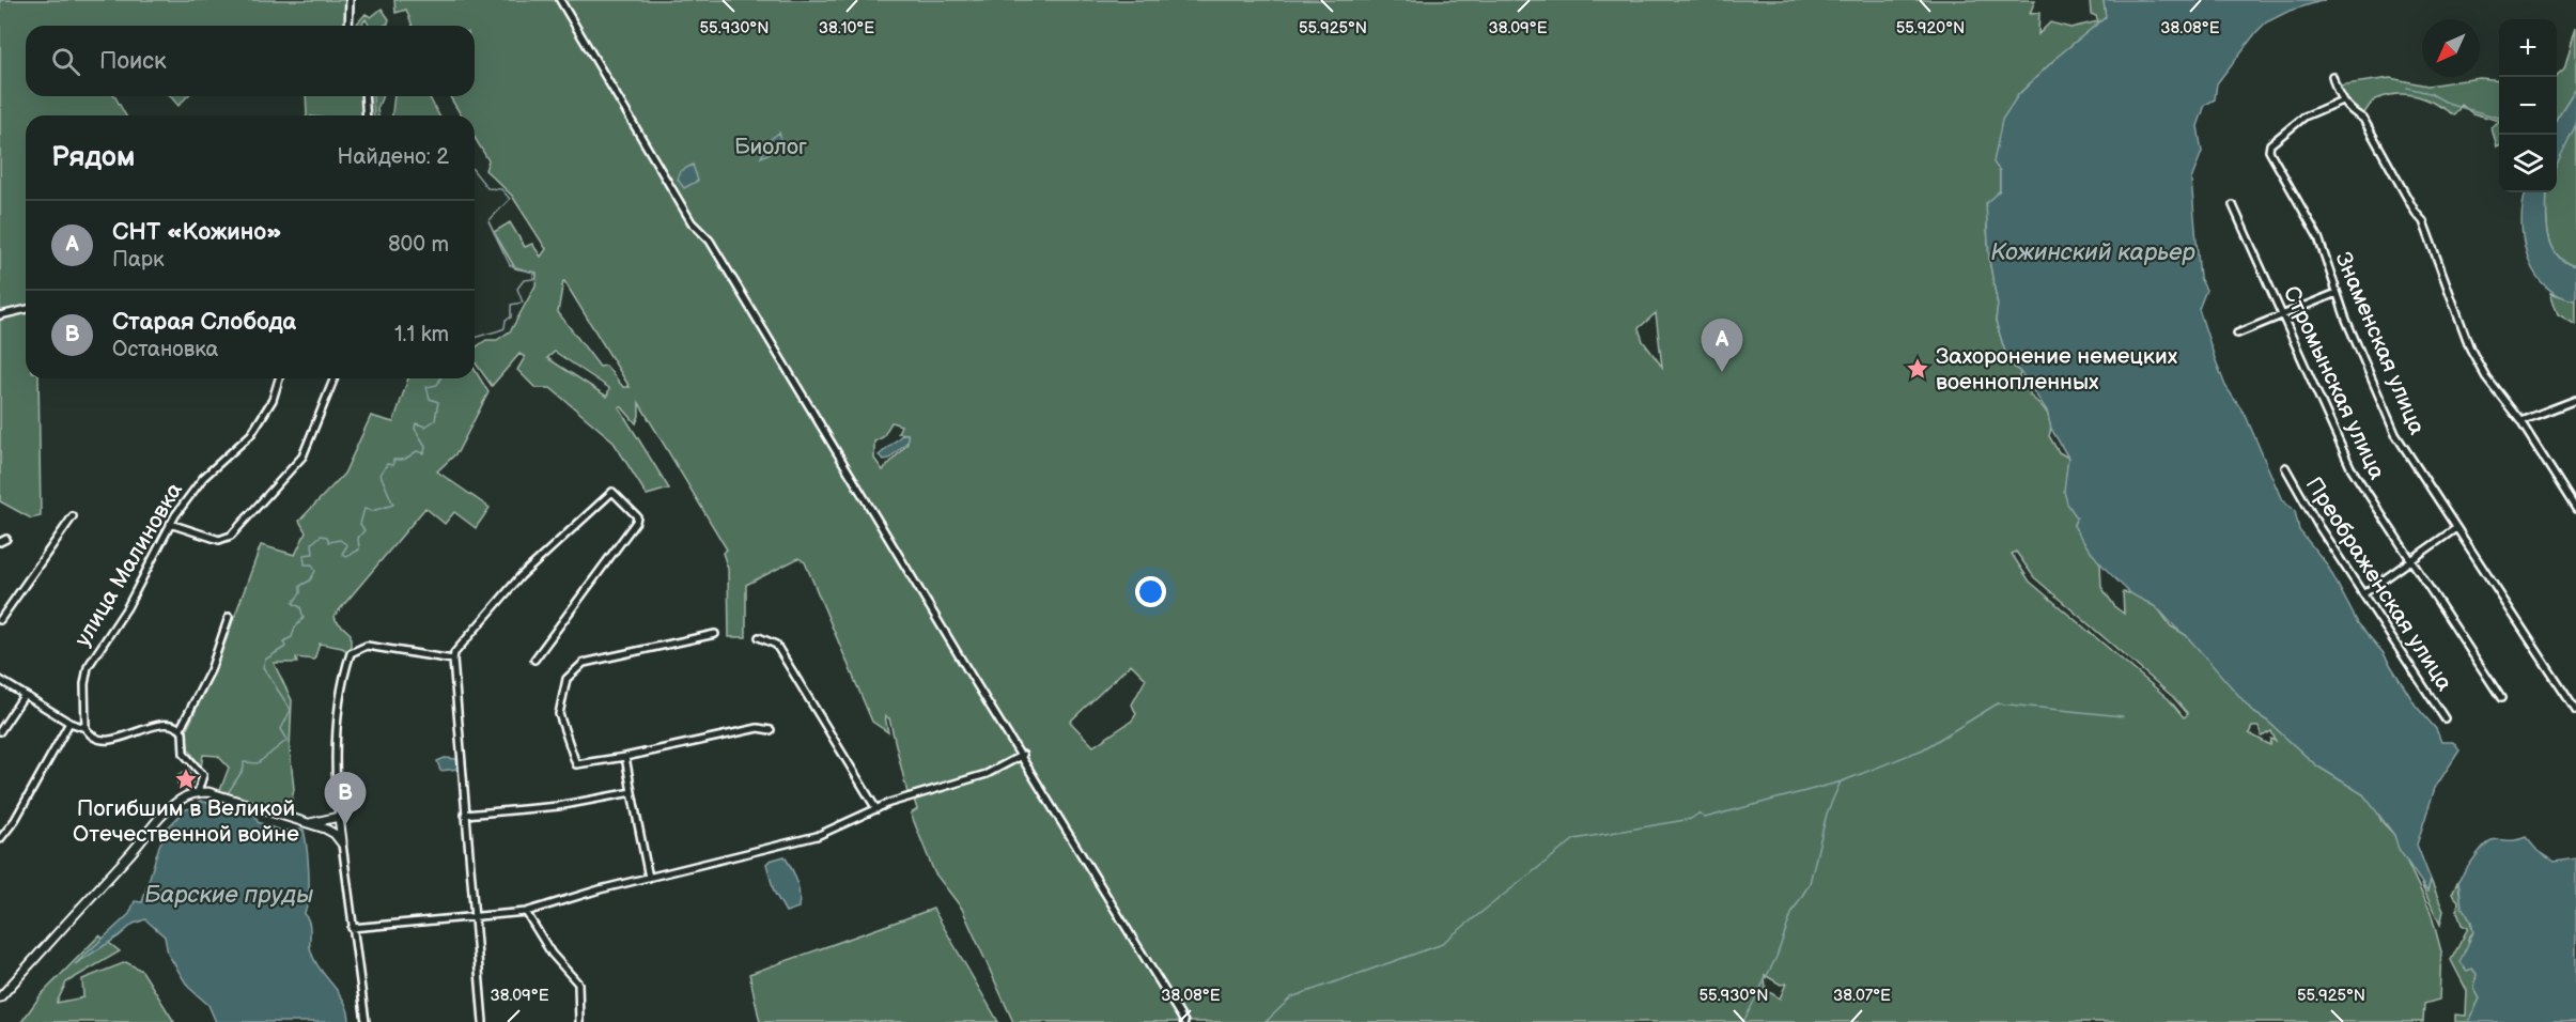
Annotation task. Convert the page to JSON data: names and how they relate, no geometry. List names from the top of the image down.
{
  "streets": {
    "street": [
      "Знаменская улица",
      "Стромынская улица",
      "улица Малиновка",
      "Преображенская улица"
    ]
  },
  "water": ["Кожинский карьер", "Барские пруды"],
  "parks": ["Биолог"],
  "places": {
    "place": ["Захоронение немецких военнопленных", "Погибшим в Великой Отечественной войне"]
  },
  "north": "bottom left",
  "page": {
    "map_buttons": ["+", "−"],
    "search": "Поиск",
    "heading": ["Рядом", "Найдено: 2"],
    "list": [
      {
        "mark": "A",
        "name": "СНТ «Кожино»",
        "note": "Парк",
        "value": "800 m"
      },
      {
        "mark": "B",
        "name": "Старая Слобода",
        "note": "Остановка",
        "value": "1.1 km"
      }
    ],
    "pins": ["A", "B"]
  },
  "coordinates": [
    "55.930°N",
    "38.10°E",
    "55.925°N",
    "38.09°E",
    "55.920°N",
    "38.08°E",
    "38.07°E"
  ]
}
